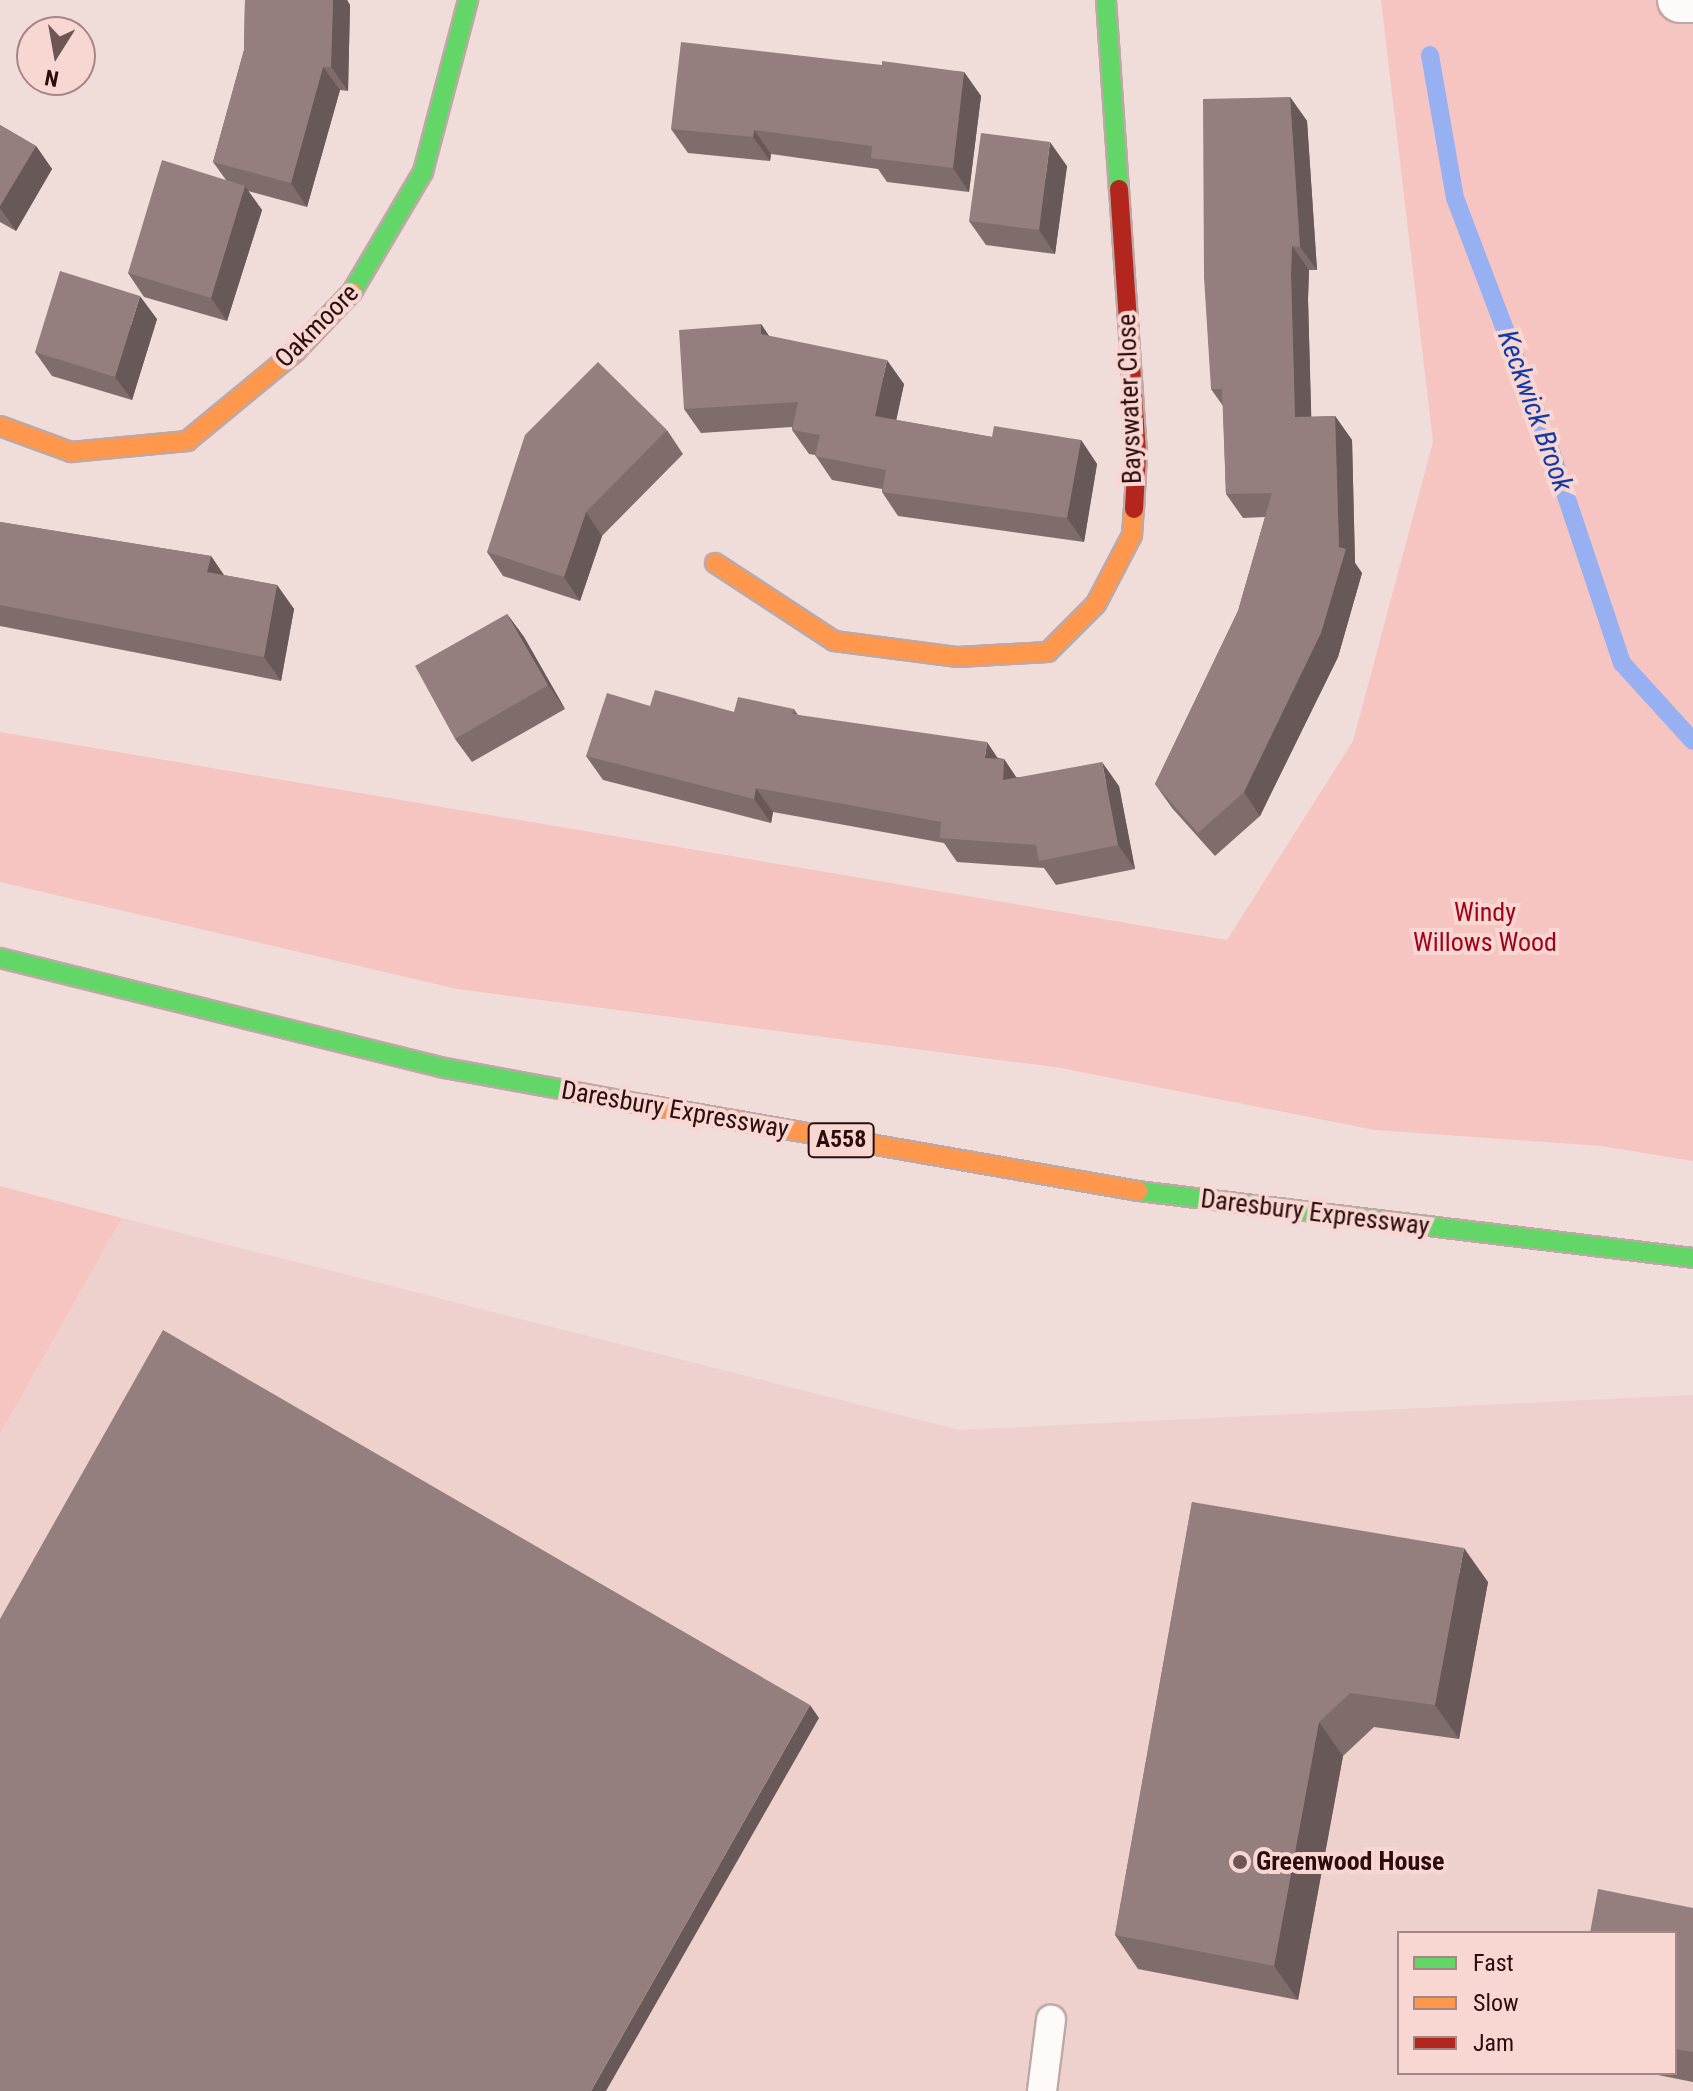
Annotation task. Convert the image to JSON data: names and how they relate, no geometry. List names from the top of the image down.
{
  "streets": {
    "street": [
      "Oakmoore",
      "Bayswater Close",
      "Daresbury Expressway",
      "A558"
    ]
  },
  "water": ["Keckwick Brook"],
  "parks": ["Windy Willows Wood"],
  "places": ["Greenwood House"],
  "legend": ["Fast", "Slow", "Jam"],
  "north": "bottom"
}
